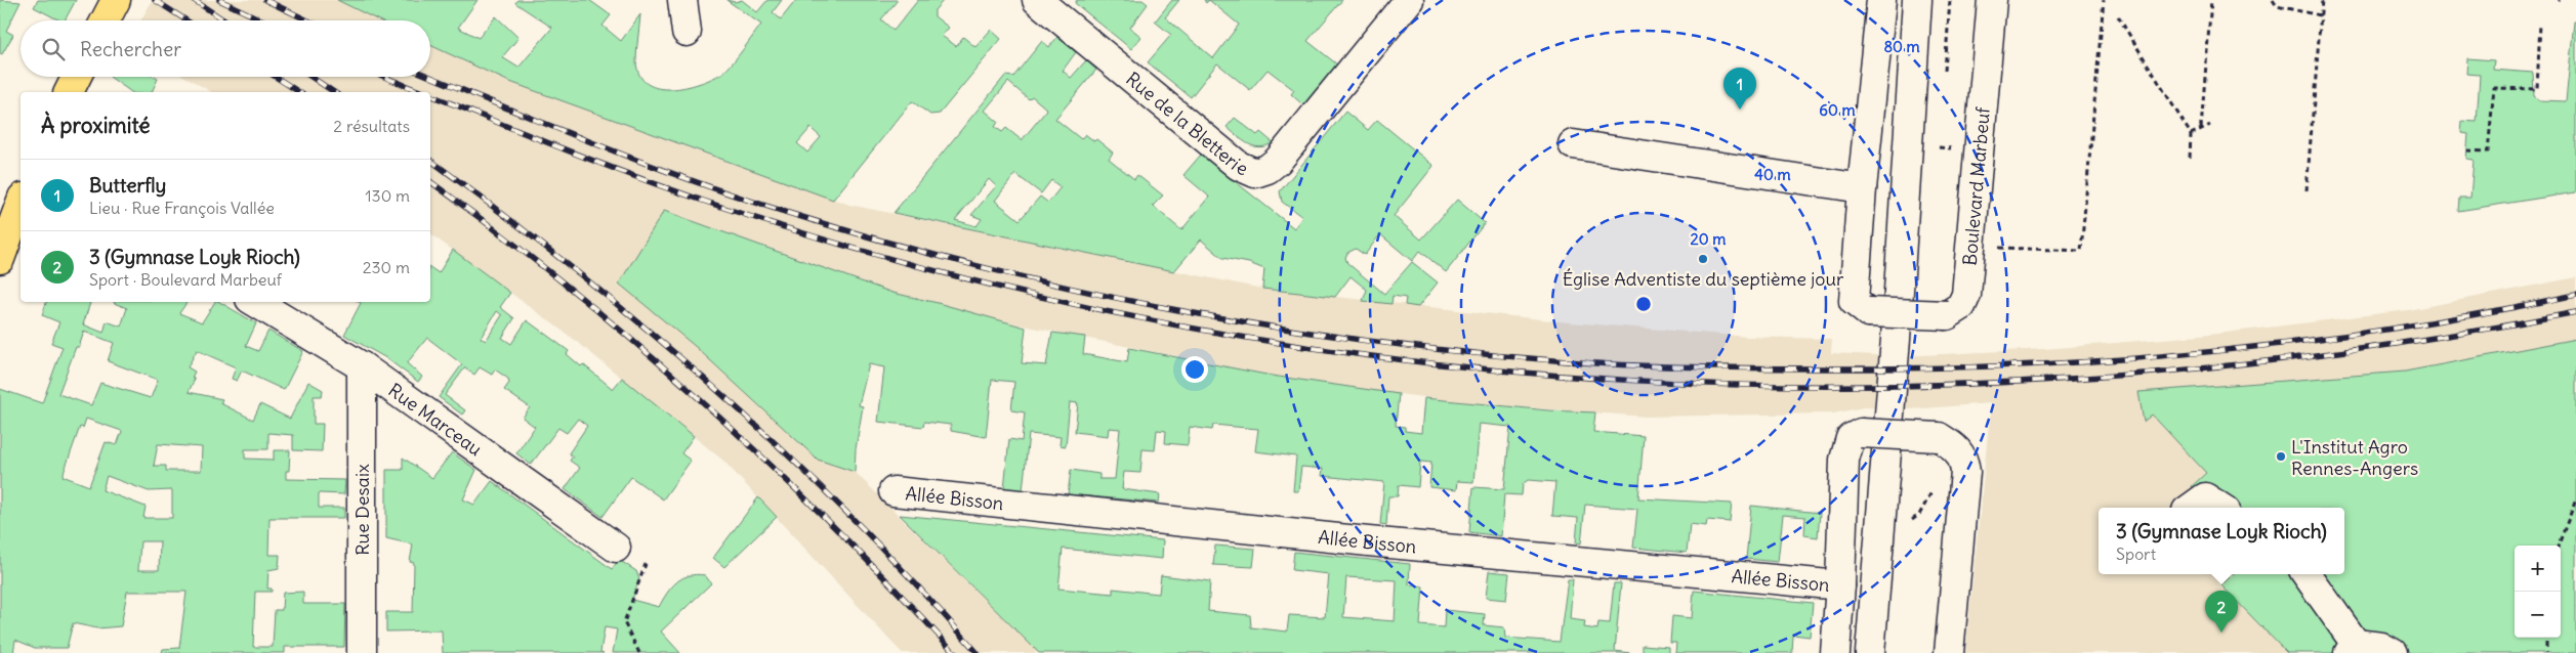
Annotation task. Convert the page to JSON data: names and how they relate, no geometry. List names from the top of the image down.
{
  "streets": {
    "street": [
      "Rue de la Bletterie",
      "Boulevard Marbeuf",
      "Rue Marceau",
      "Allée Bisson",
      "Rue Desaix"
    ]
  },
  "crossings": [
    ["Rue Marceau", "Rue Desaix"]
  ],
  "places": ["Église Adventiste du septième jour", "L'Institut Agro Rennes-Angers"],
  "page": {
    "search": "Rechercher",
    "pins": ["1", "2"],
    "heading": ["À proximité", "2 résultats"],
    "list": [
      {
        "mark": "1",
        "name": "Butterfly",
        "note": "Lieu · Rue François Vallée",
        "value": "130 m"
      },
      {
        "mark": "2",
        "name": "3 (Gymnase Loyk Rioch)",
        "note": "Sport · Boulevard Marbeuf",
        "value": "230 m"
      }
    ],
    "popup": ["3 (Gymnase Loyk Rioch)", "Sport"],
    "map_buttons": ["+", "−"]
  },
  "rings": [
    "80 m",
    "60 m",
    "40 m",
    "20 m"
  ]
}
